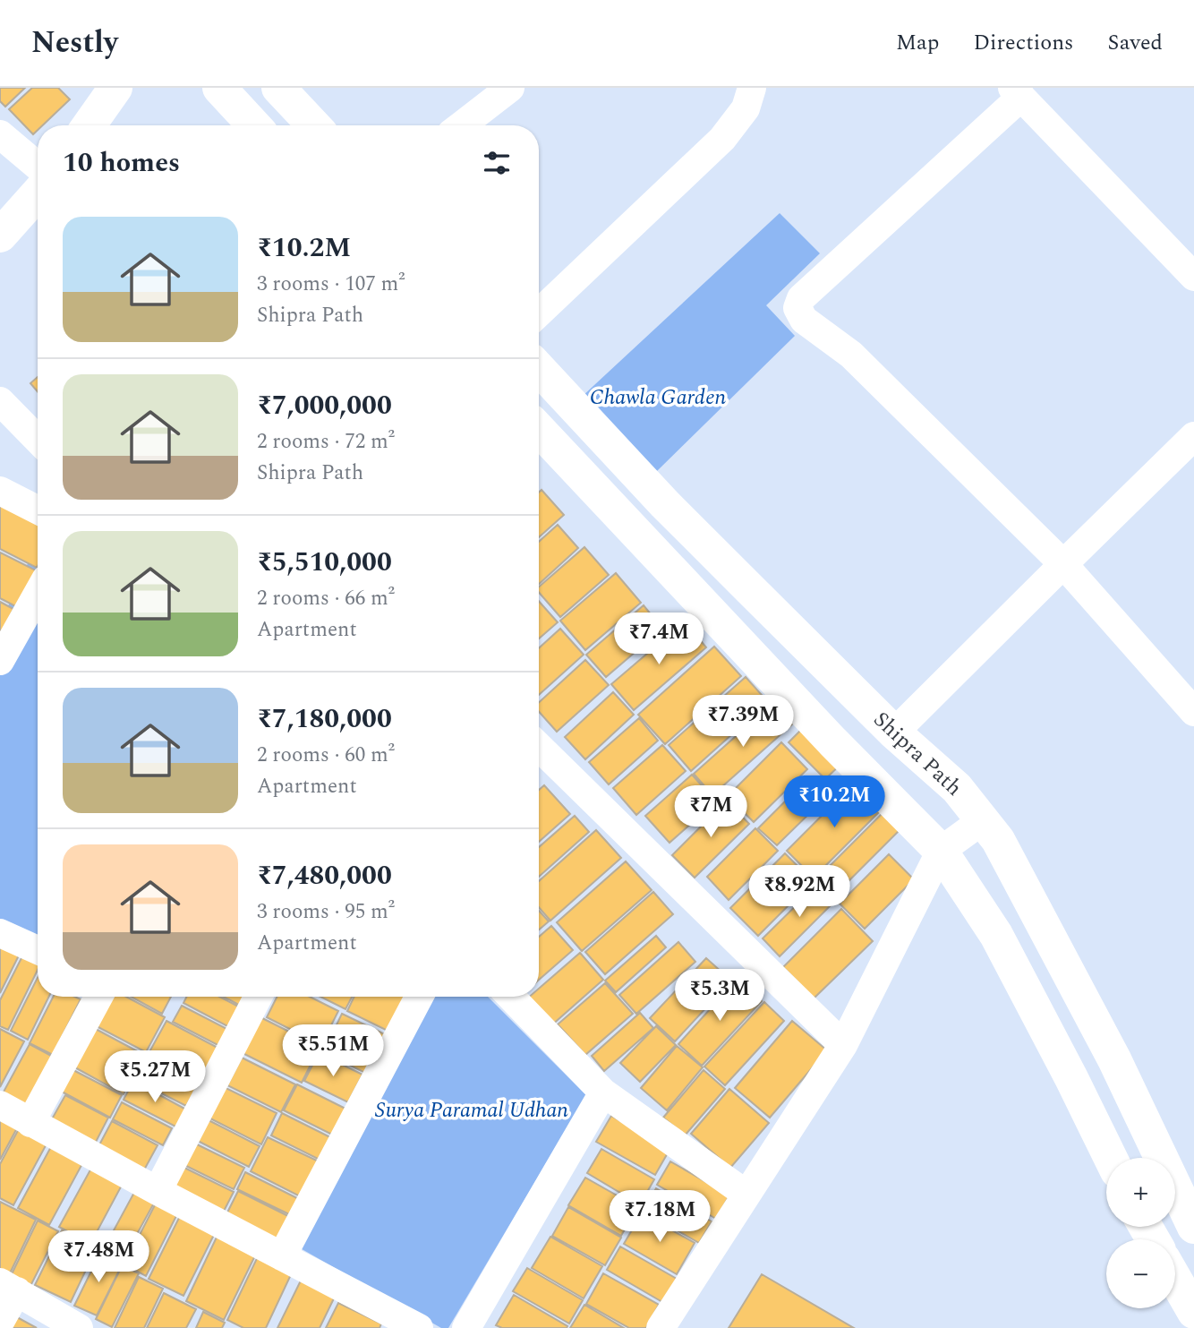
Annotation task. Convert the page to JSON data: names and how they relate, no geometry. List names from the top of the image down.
{
  "streets": {
    "street": ["Shipra Path"]
  },
  "parks": ["Chawla Garden", "Surya Paramal Udhan"],
  "page": {
    "header": "Nestly",
    "nav": ["Map", "Directions", "Saved"],
    "heading": "10 homes",
    "list": [
      {
        "name": "₹10.2M",
        "note": "3 rooms · 107 m² · Shipra Path"
      },
      {
        "name": "₹7,000,000",
        "note": "2 rooms · 72 m² · Shipra Path"
      },
      {
        "name": "₹5,510,000",
        "note": "2 rooms · 66 m² · Apartment"
      },
      {
        "name": "₹7,180,000",
        "note": "2 rooms · 60 m² · Apartment"
      },
      {
        "name": "₹7,480,000",
        "note": "3 rooms · 95 m² · Apartment"
      }
    ],
    "price": [
      "₹7.4M",
      "₹7.39M",
      "₹10.2M",
      "₹7M",
      "₹8.92M",
      "₹5.3M",
      "₹5.51M",
      "₹5.27M",
      "₹7.18M",
      "₹7.48M"
    ],
    "map_buttons": ["+", "−"]
  }
}
